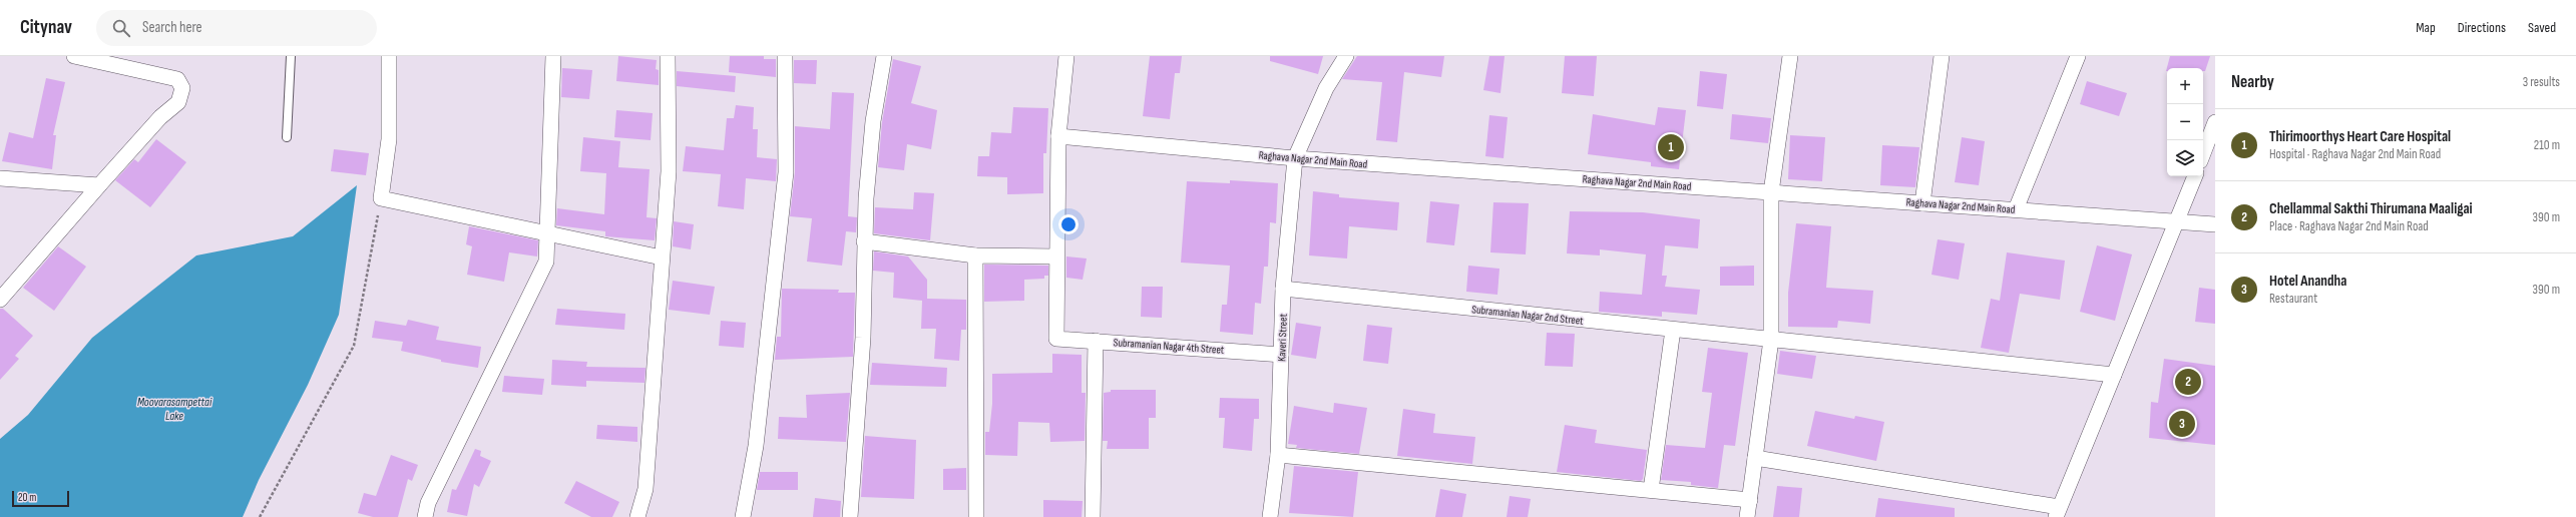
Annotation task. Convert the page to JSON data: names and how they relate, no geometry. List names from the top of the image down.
{
  "streets": {
    "street": [
      "Raghava Nagar 2nd Main Road",
      "Subramanian Nagar 2nd Street",
      "Kaveri Street",
      "Subramanian Nagar 4th Street"
    ]
  },
  "crossings": [
    ["Raghava Nagar 2nd Main Road", "Kaveri Street"],
    ["Subramanian Nagar 2nd Street", "Kaveri Street"],
    ["Kaveri Street", "Subramanian Nagar 4th Street"]
  ],
  "water": ["Moovarasampettai Lake"],
  "scale_bar": "20 m",
  "page": {
    "header": "Citynav",
    "search": "Search here",
    "nav": ["Map", "Directions", "Saved"],
    "heading": ["Nearby", "3 results"],
    "map_buttons": ["+", "−"],
    "list": [
      {
        "mark": "1",
        "name": "Thirimoorthys Heart Care Hospital",
        "note": "Hospital · Raghava Nagar 2nd Main Road",
        "value": "210 m"
      },
      {
        "mark": "2",
        "name": "Chellammal Sakthi Thirumana Maaligai",
        "note": "Place · Raghava Nagar 2nd Main Road",
        "value": "390 m"
      },
      {
        "mark": "3",
        "name": "Hotel Anandha",
        "note": "Restaurant",
        "value": "390 m"
      }
    ],
    "pins": ["1", "2", "3"],
    "scale": "20 m"
  }
}
